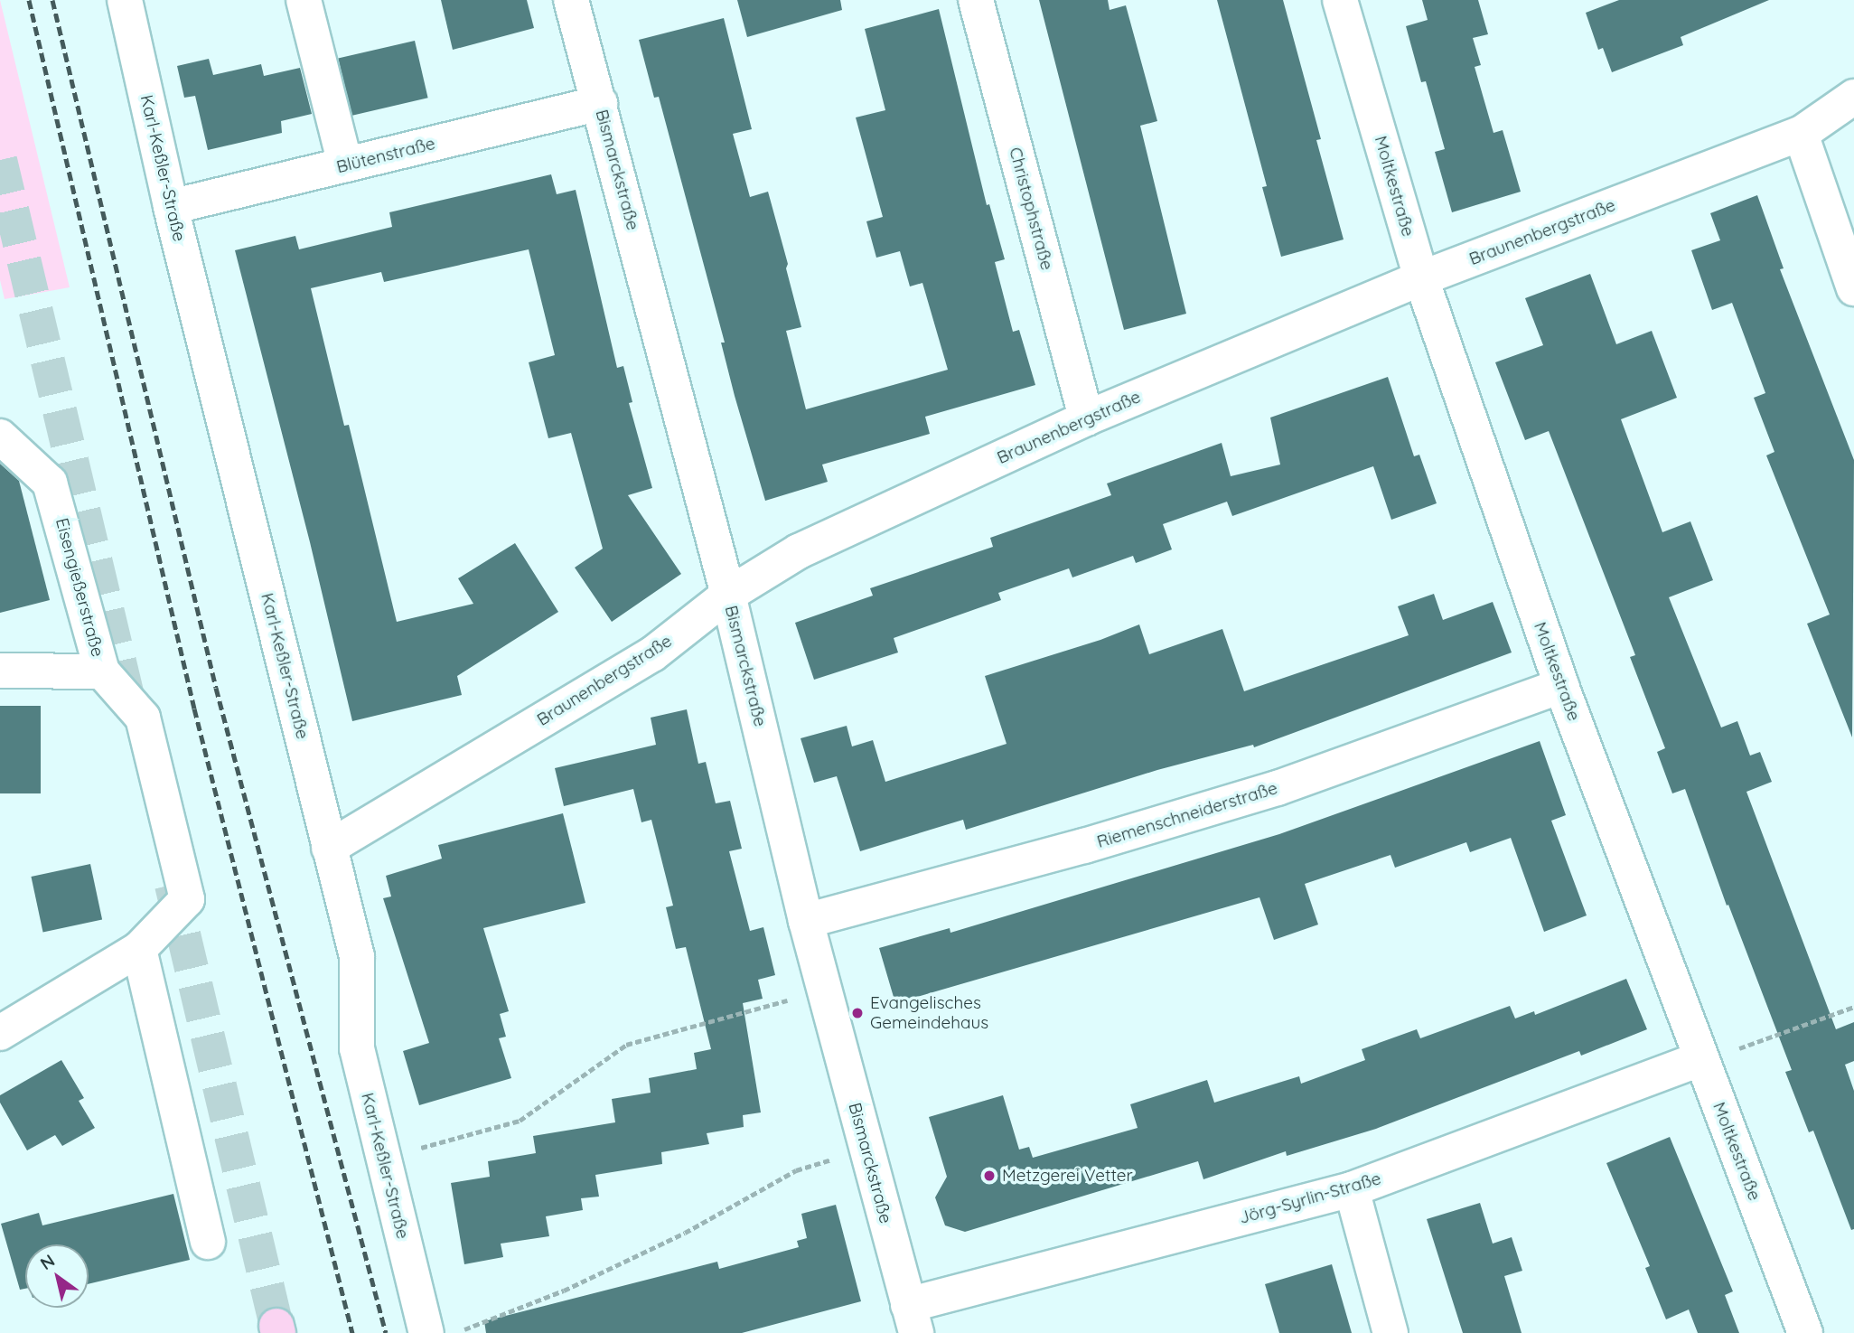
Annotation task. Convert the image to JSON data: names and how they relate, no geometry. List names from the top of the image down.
{
  "streets": {
    "street": [
      "Blütenstraße",
      "Karl-Keßler-Straße",
      "Bismarckstraße",
      "Moltkestraße",
      "Christophstraße",
      "Braunenbergstraße",
      "Eisengießerstraße",
      "Riemenschneiderstraße",
      "Jörg-Syrlin-Straße"
    ]
  },
  "crossings": [
    ["Blütenstraße", "Karl-Keßler-Straße"],
    ["Blütenstraße", "Bismarckstraße"],
    ["Karl-Keßler-Straße", "Braunenbergstraße"],
    ["Bismarckstraße", "Braunenbergstraße"],
    ["Bismarckstraße", "Riemenschneiderstraße"],
    ["Bismarckstraße", "Jörg-Syrlin-Straße"],
    ["Moltkestraße", "Braunenbergstraße"],
    ["Moltkestraße", "Riemenschneiderstraße"],
    ["Moltkestraße", "Jörg-Syrlin-Straße"],
    ["Christophstraße", "Braunenbergstraße"]
  ],
  "places": ["Evangelisches Gemeindehaus", "Metzgerei Vetter"],
  "north": "top left"
}
